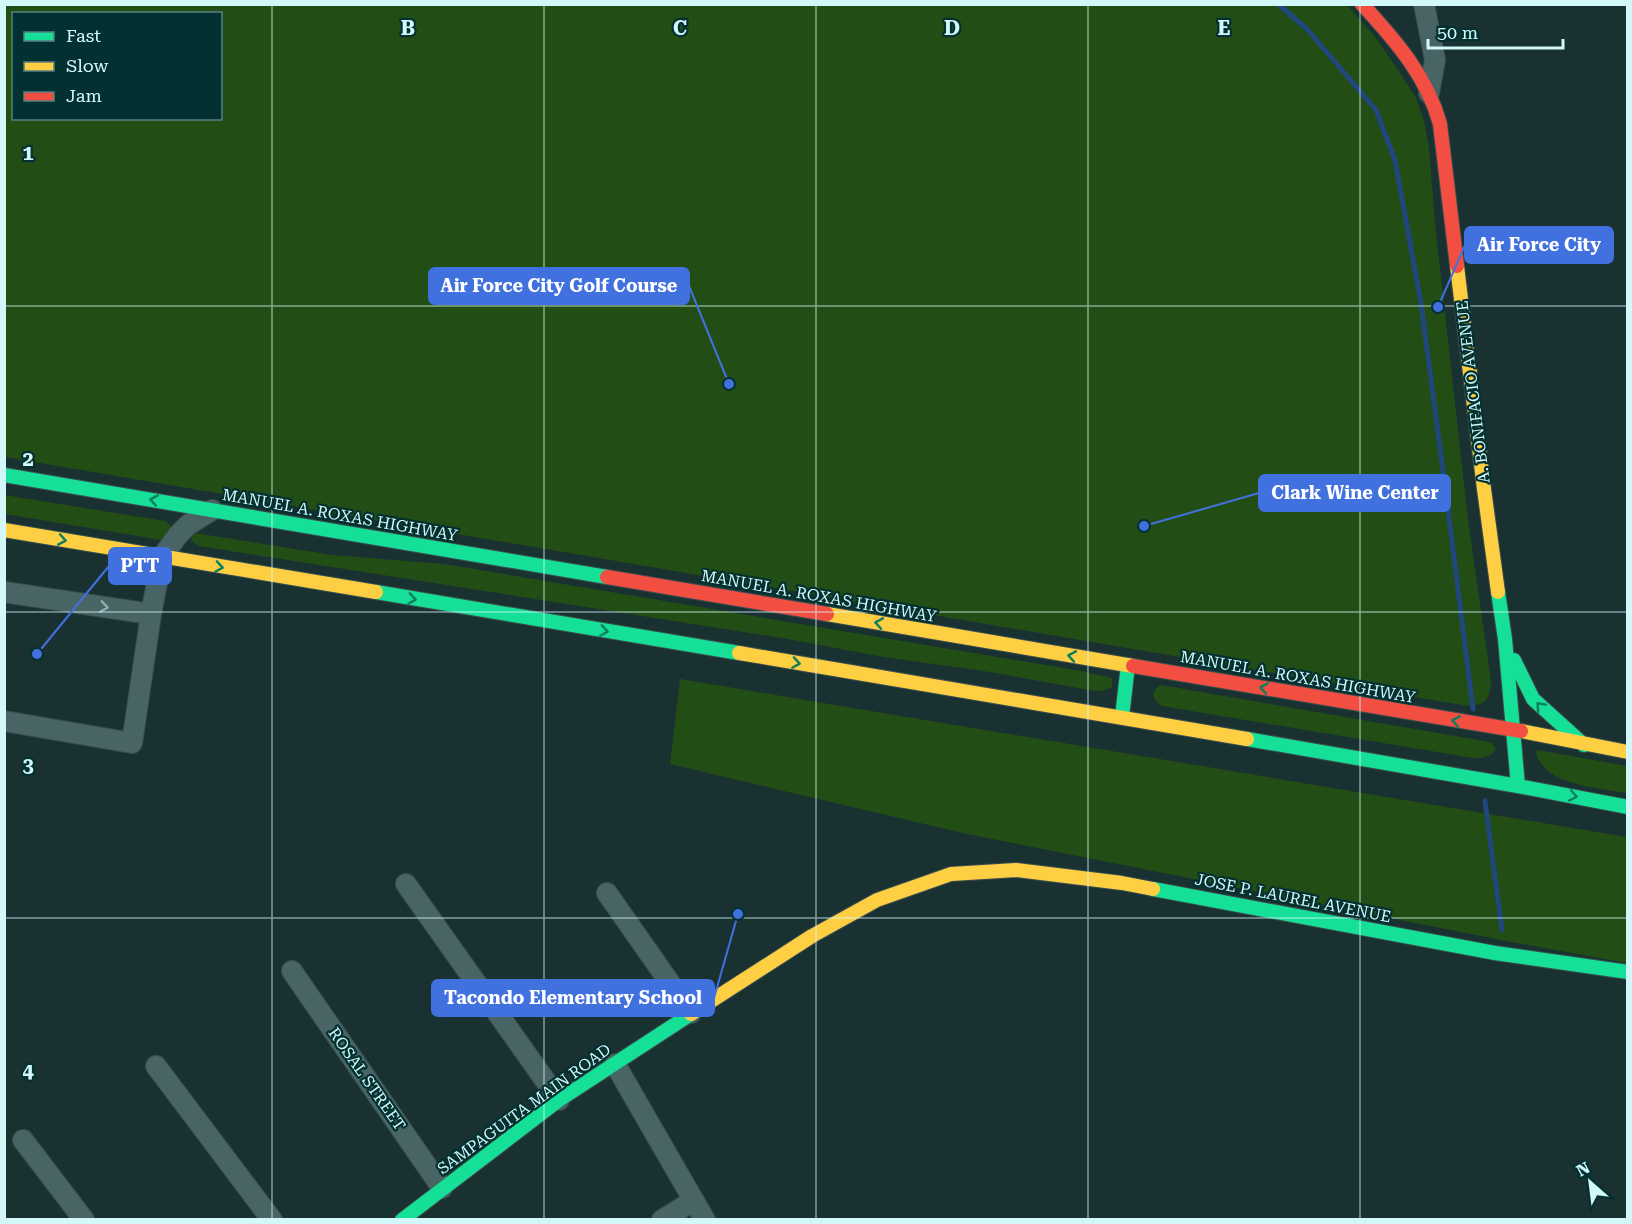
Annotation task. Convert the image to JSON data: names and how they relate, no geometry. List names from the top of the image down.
{
  "streets": {
    "main road": [
      "A. BONIFACIO AVENUE",
      "MANUEL A. ROXAS HIGHWAY",
      "JOSE P. LAUREL AVENUE",
      "SAMPAGUITA MAIN ROAD"
    ],
    "street": ["ROSAL STREET"]
  },
  "crossings": [
    ["A. BONIFACIO AVENUE", "MANUEL A. ROXAS HIGHWAY"],
    ["JOSE P. LAUREL AVENUE", "SAMPAGUITA MAIN ROAD"],
    ["ROSAL STREET", "SAMPAGUITA MAIN ROAD"]
  ],
  "places": [
    "Air Force City",
    "Air Force City Golf Course",
    "Clark Wine Center",
    "PTT",
    "Tacondo Elementary School"
  ],
  "legend": ["Fast", "Slow", "Jam"],
  "scale_bar": "50 m",
  "north": "top left",
  "grid": {
    "columns": [
      "B",
      "C",
      "D",
      "E"
    ],
    "rows": [
      "1",
      "2",
      "3",
      "4"
    ]
  }
}
